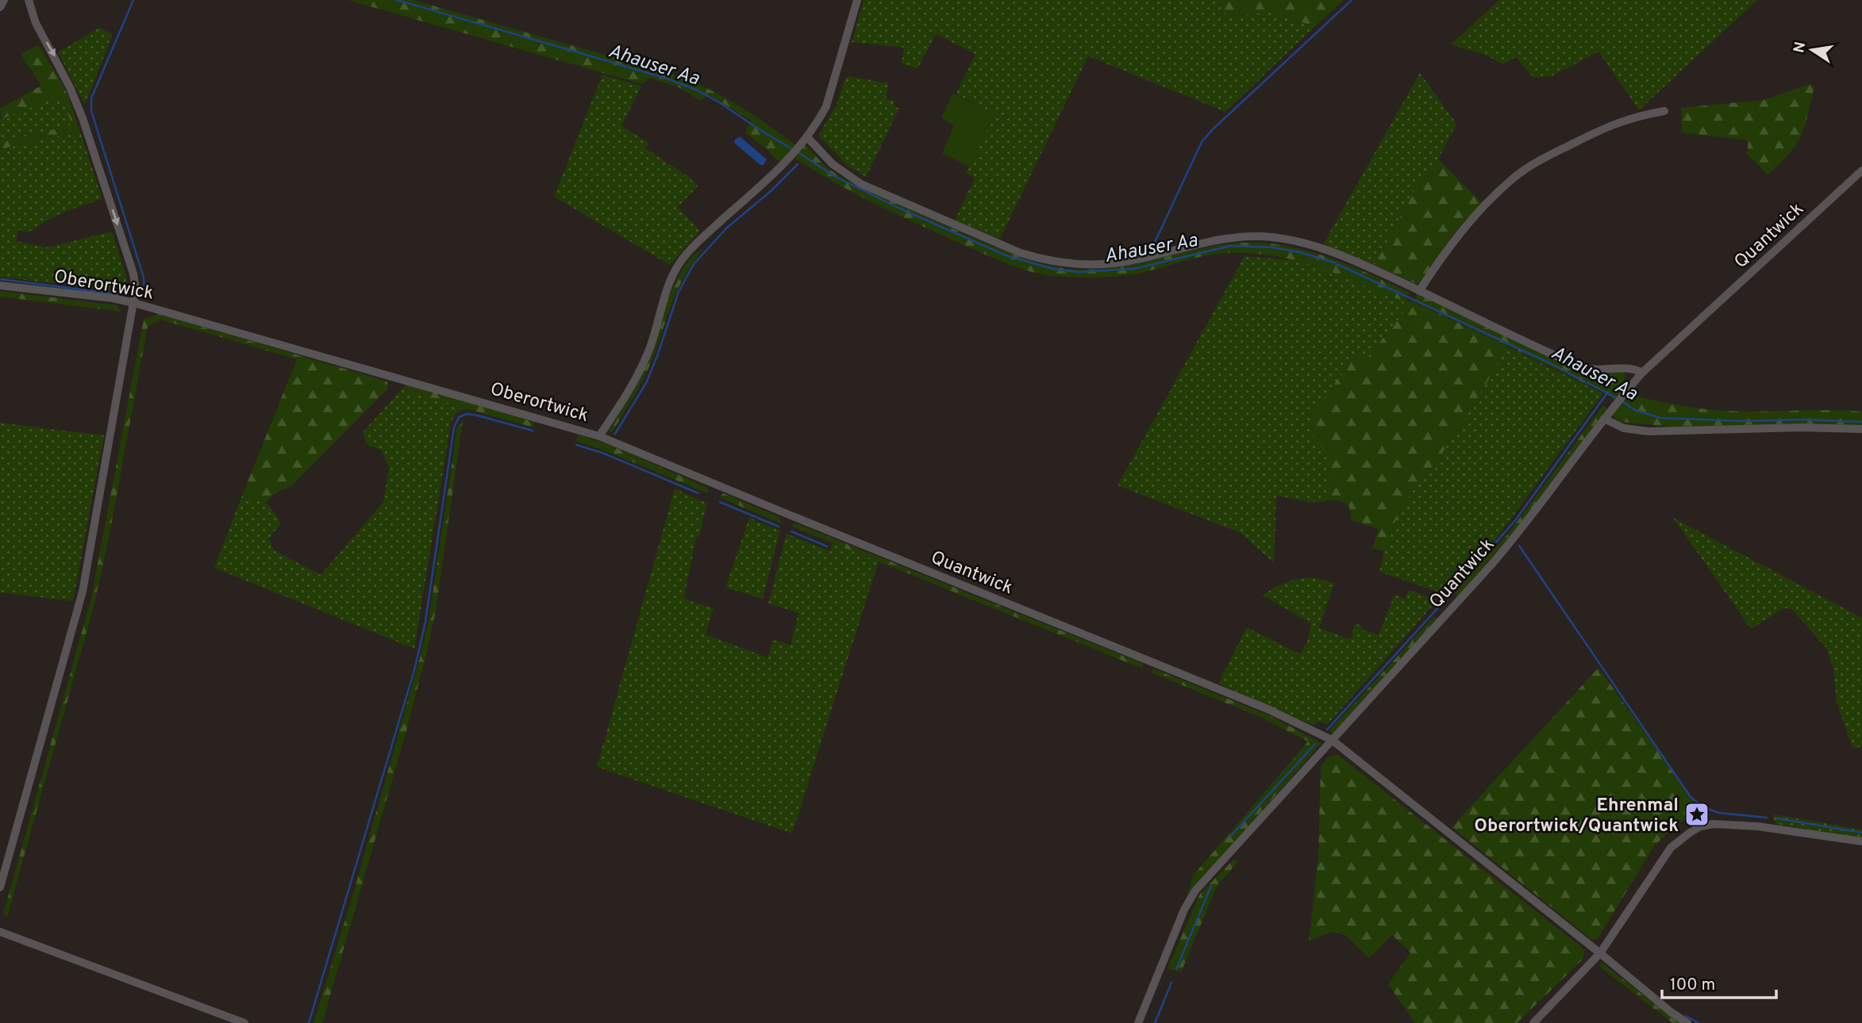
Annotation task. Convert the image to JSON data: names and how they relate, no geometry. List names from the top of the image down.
{
  "streets": {
    "street": ["Quantwick", "Oberortwick"]
  },
  "crossings": [
    ["Quantwick", "Oberortwick"]
  ],
  "water": ["Ahauser Aa"],
  "places": {
    "place": ["Ehrenmal Oberortwick/Quantwick"]
  },
  "scale_bar": "100 m",
  "north": "left"
}
